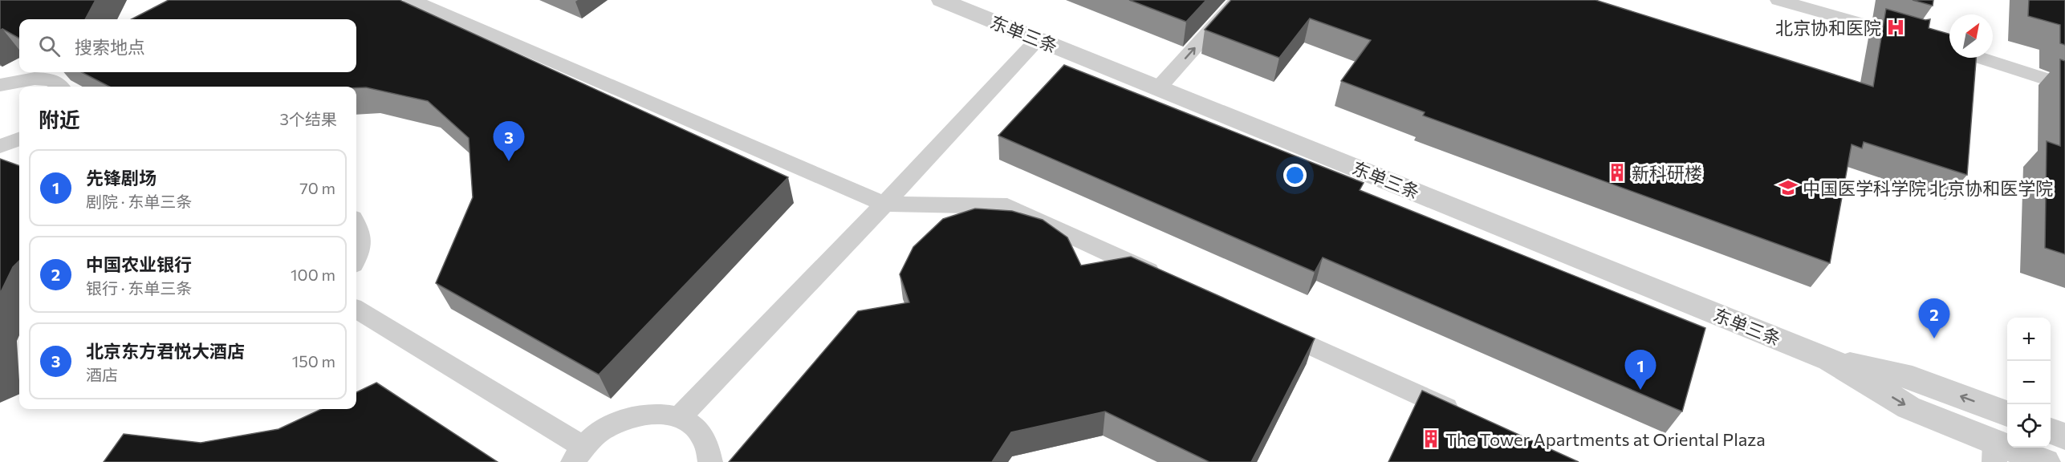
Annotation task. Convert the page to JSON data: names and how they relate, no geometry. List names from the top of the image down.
{
  "streets": {
    "street": ["东单三条"]
  },
  "places": {
    "hospital": ["北京协和医院"],
    "building": ["新科研楼", "The Tower Apartments at Oriental Plaza"],
    "school or university": ["中国医学科学院 北京协和医学院"]
  },
  "north": "top right",
  "page": {
    "search": "搜索地点",
    "heading": ["附近", "3个结果"],
    "pins": ["3", "2", "1"],
    "list": [
      {
        "mark": "1",
        "name": "先锋剧场",
        "note": "剧院 · 东单三条",
        "value": "70 m"
      },
      {
        "mark": "2",
        "name": "中国农业银行",
        "note": "银行 · 东单三条",
        "value": "100 m"
      },
      {
        "mark": "3",
        "name": "北京东方君悦大酒店",
        "note": "酒店",
        "value": "150 m"
      }
    ],
    "map_buttons": ["+", "−"]
  }
}
